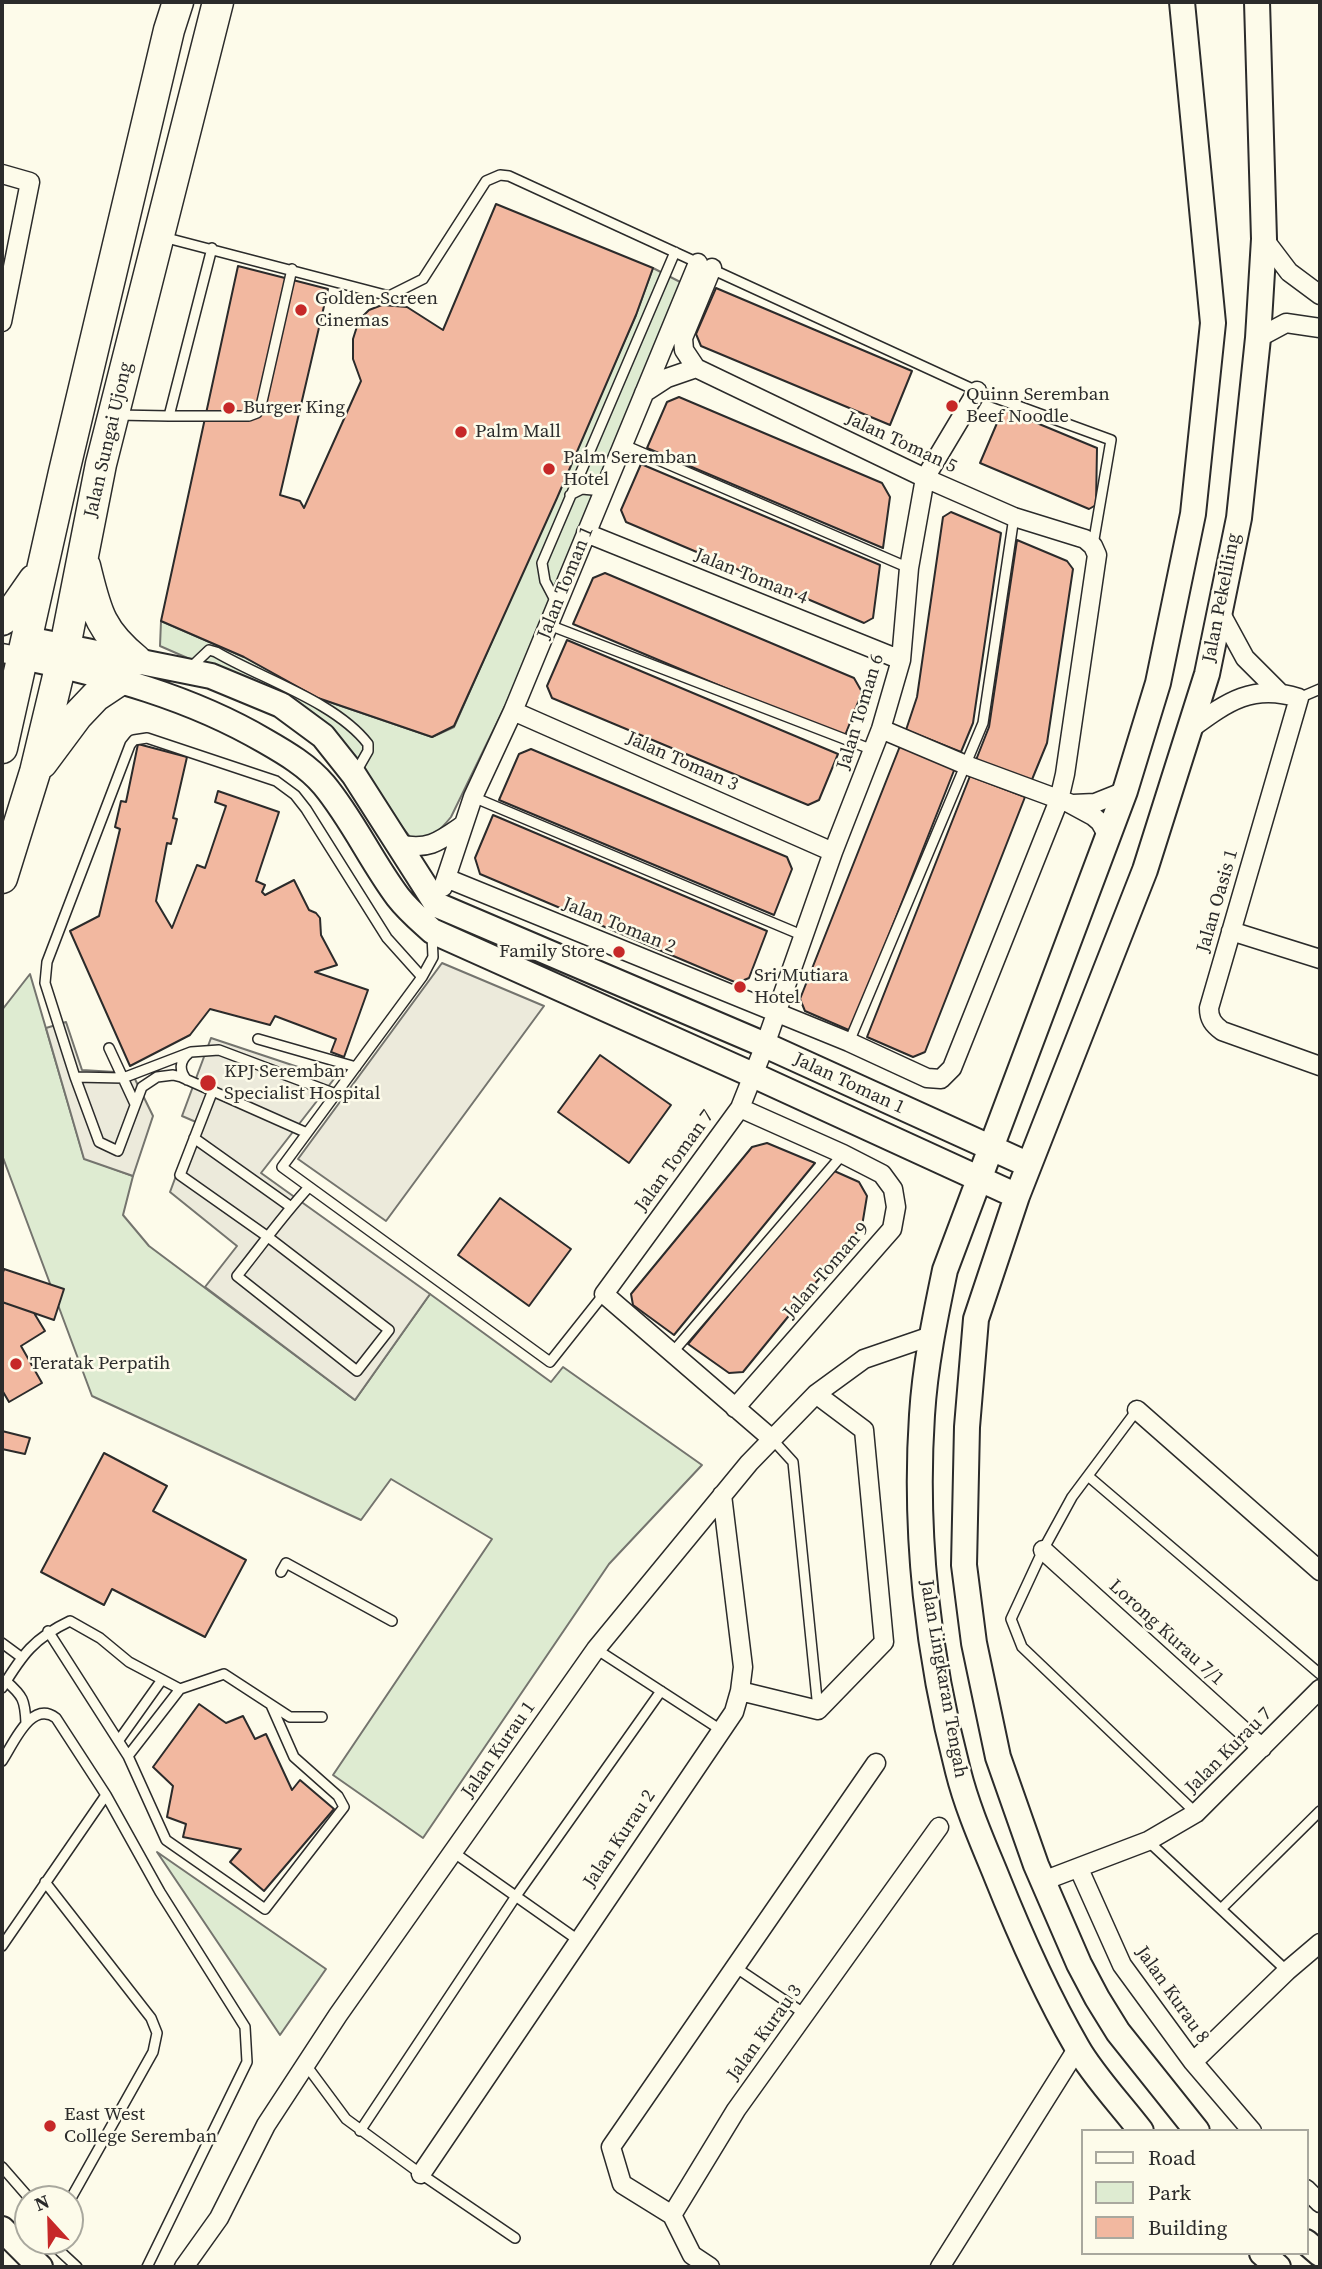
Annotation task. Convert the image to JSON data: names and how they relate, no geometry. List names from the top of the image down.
{
  "streets": {
    "highway": ["Jalan Sungai Ujong"],
    "street": [
      "Jalan Toman 5",
      "Jalan Toman 4",
      "Jalan Toman 1",
      "Jalan Pekeliling",
      "Jalan Toman 6",
      "Jalan Toman 3",
      "Jalan Oasis 1",
      "Jalan Toman 2",
      "Jalan Toman 7",
      "Jalan Toman 9",
      "Lorong Kurau 7/1",
      "Jalan Lingkaran Tengah",
      "Jalan Kurau 1",
      "Jalan Kurau 7",
      "Jalan Kurau 2",
      "Jalan Kurau 8",
      "Jalan Kurau 3"
    ]
  },
  "crossings": [
    ["Jalan Sungai Ujong", "Jalan Toman 1"],
    ["Jalan Toman 5", "Jalan Toman 6"],
    ["Jalan Toman 5", "Jalan Toman 2"],
    ["Jalan Toman 4", "Jalan Toman 1"],
    ["Jalan Toman 4", "Jalan Toman 6"],
    ["Jalan Toman 1", "Jalan Pekeliling"],
    ["Jalan Toman 1", "Jalan Toman 6"],
    ["Jalan Toman 1", "Jalan Toman 3"],
    ["Jalan Toman 1", "Jalan Toman 2"],
    ["Jalan Toman 1", "Jalan Toman 7"],
    ["Jalan Toman 1", "Jalan Lingkaran Tengah"],
    ["Jalan Pekeliling", "Jalan Lingkaran Tengah"],
    ["Jalan Toman 6", "Jalan Toman 3"],
    ["Jalan Toman 6", "Jalan Toman 2"],
    ["Jalan Toman 6", "Jalan Toman 7"],
    ["Jalan Toman 7", "Jalan Toman 9"],
    ["Lorong Kurau 7/1", "Jalan Kurau 7"],
    ["Jalan Lingkaran Tengah", "Jalan Kurau 1"],
    ["Jalan Lingkaran Tengah", "Jalan Kurau 7"],
    ["Jalan Kurau 1", "Jalan Kurau 2"],
    ["Jalan Kurau 7", "Jalan Kurau 8"]
  ],
  "places": [
    "Golden Screen Cinemas",
    "Quinn Seremban Beef Noodle",
    "Burger King",
    "Palm Mall",
    "Palm Seremban Hotel",
    "Family Store",
    "Sri Mutiara Hotel",
    "KPJ Seremban Specialist Hospital",
    "Teratak Perpatih",
    "East West College Seremban"
  ],
  "legend": ["Road", "Park", "Building"],
  "north": "top"
}
